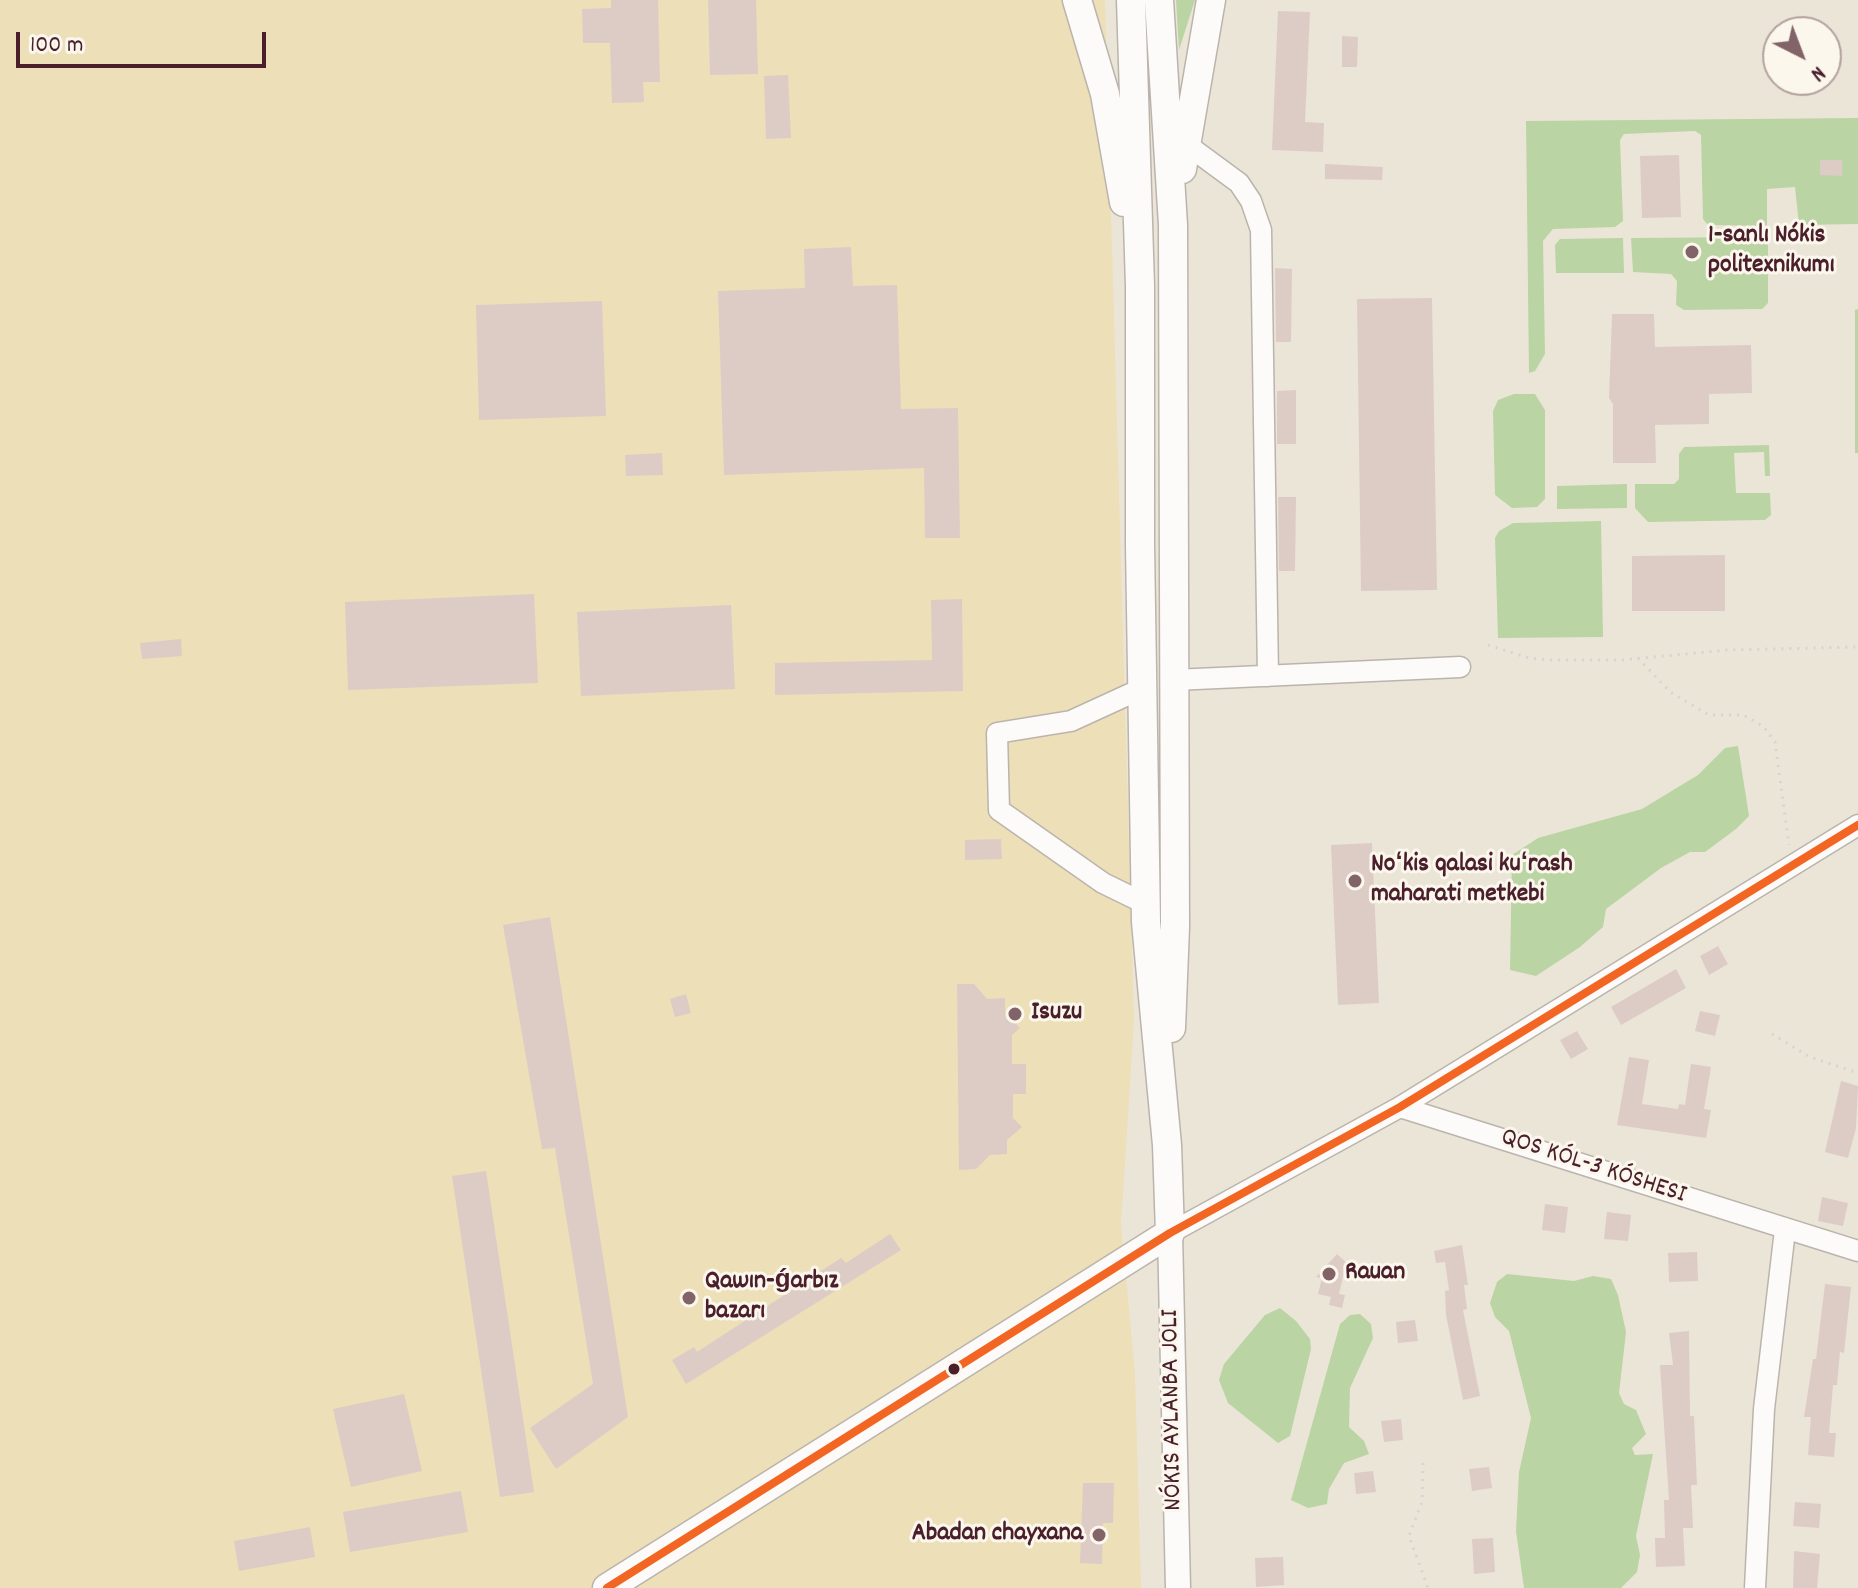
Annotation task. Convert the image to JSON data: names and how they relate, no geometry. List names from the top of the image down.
{
  "streets": {
    "street": ["QOS KÓL-3 KÓSHESI"]
  },
  "places": [
    "1-sanlı Nókis politexnikumı",
    "Noʻkis qalasi kuʻrash maharati metkebi",
    "Isuzu",
    "Rauan",
    "Qawın-ǵarbız bazarı",
    "Abadan chayxana"
  ],
  "scale_bar": "100 m",
  "north": "bottom right"
}
